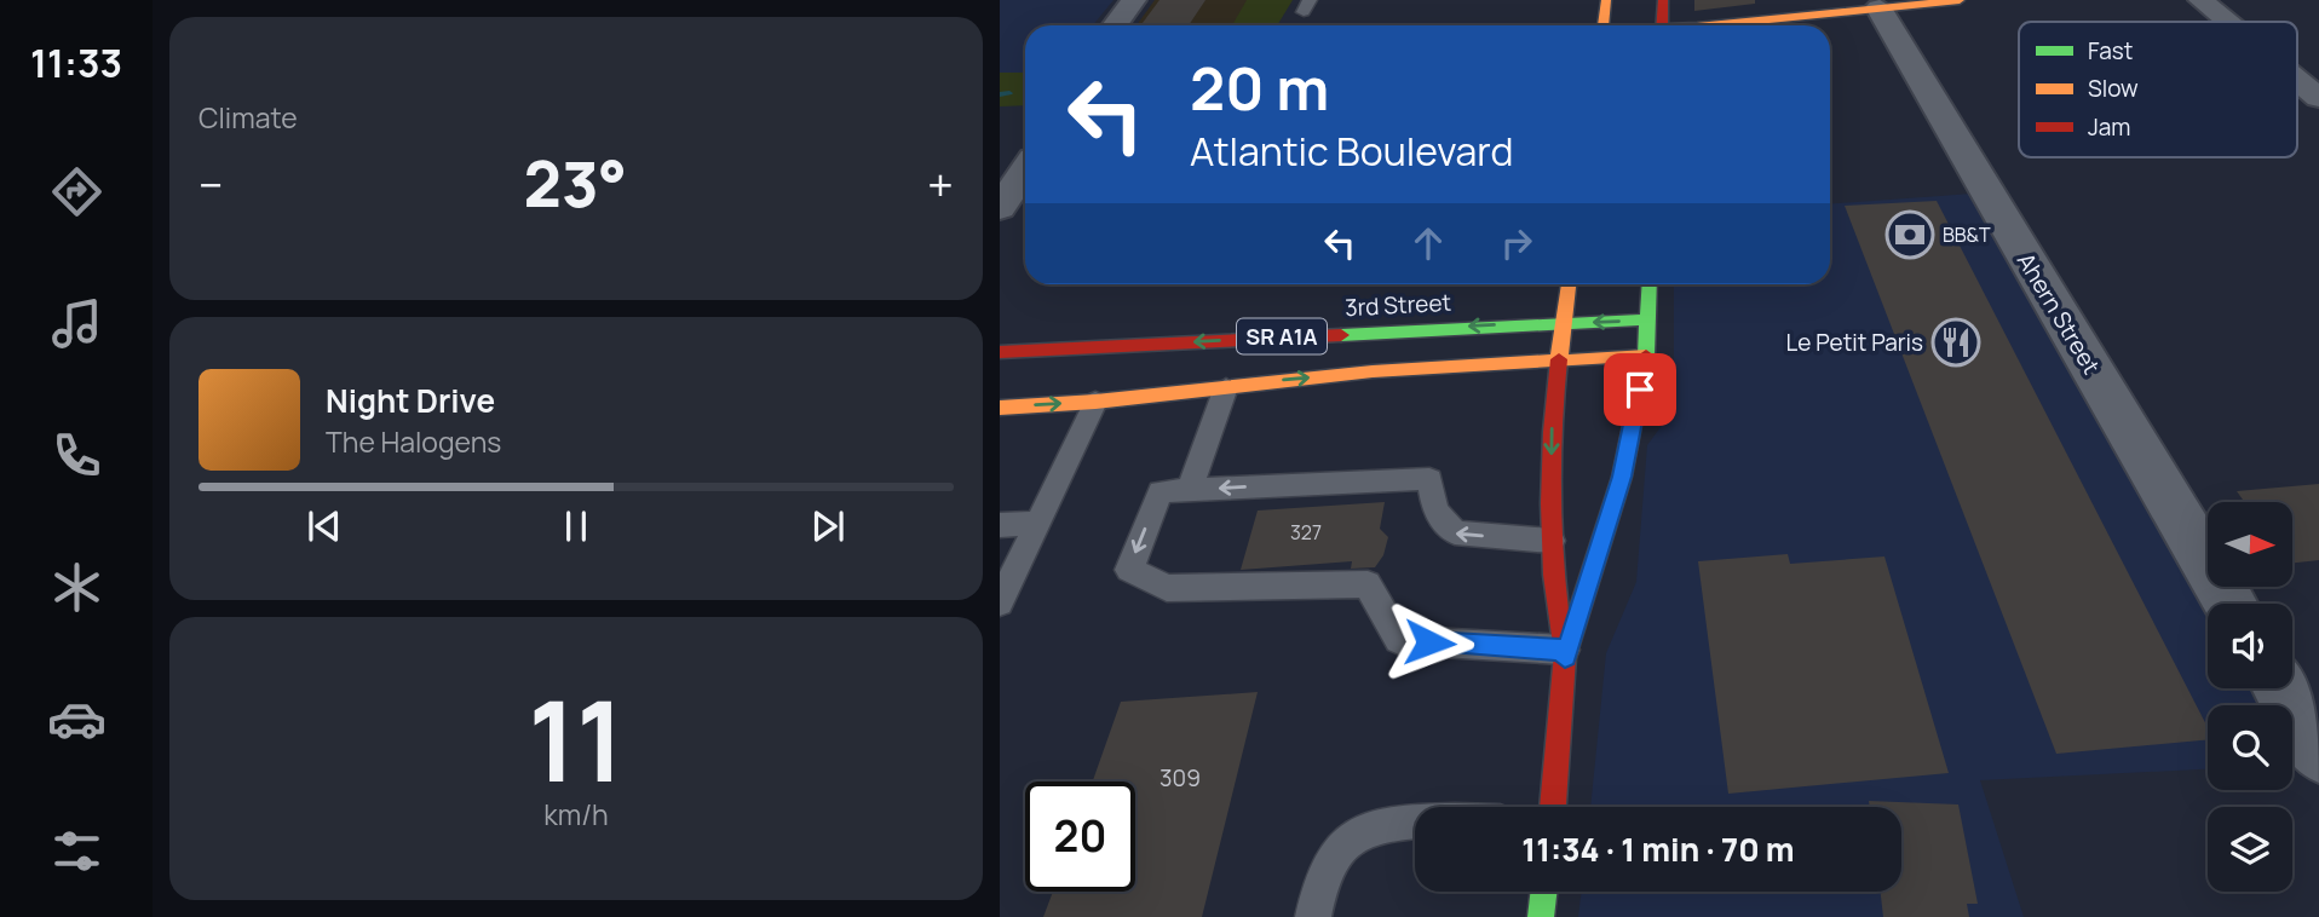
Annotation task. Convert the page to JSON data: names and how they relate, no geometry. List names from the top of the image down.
{
  "streets": {
    "main road": ["3rd Street", "SR A1A"],
    "street": ["Ahern Street"]
  },
  "places": {
    "bank": ["BB&T"],
    "restaurant": ["Le Petit Paris"]
  },
  "house_numbers": ["327", "309"],
  "legend": ["Fast", "Slow", "Jam"],
  "north": "right",
  "page": {
    "tabs": "11:33",
    "tile": [
      "Climate",
      ["11", "km/h"]
    ],
    "turn": ["20 m", "Atlantic Boulevard"],
    "heat": ["−", "23°", "+"],
    "song": ["Night Drive", "The Halogens"],
    "limit": "20",
    "trip": "11:34 · 1 min · 70 m"
  }
}
